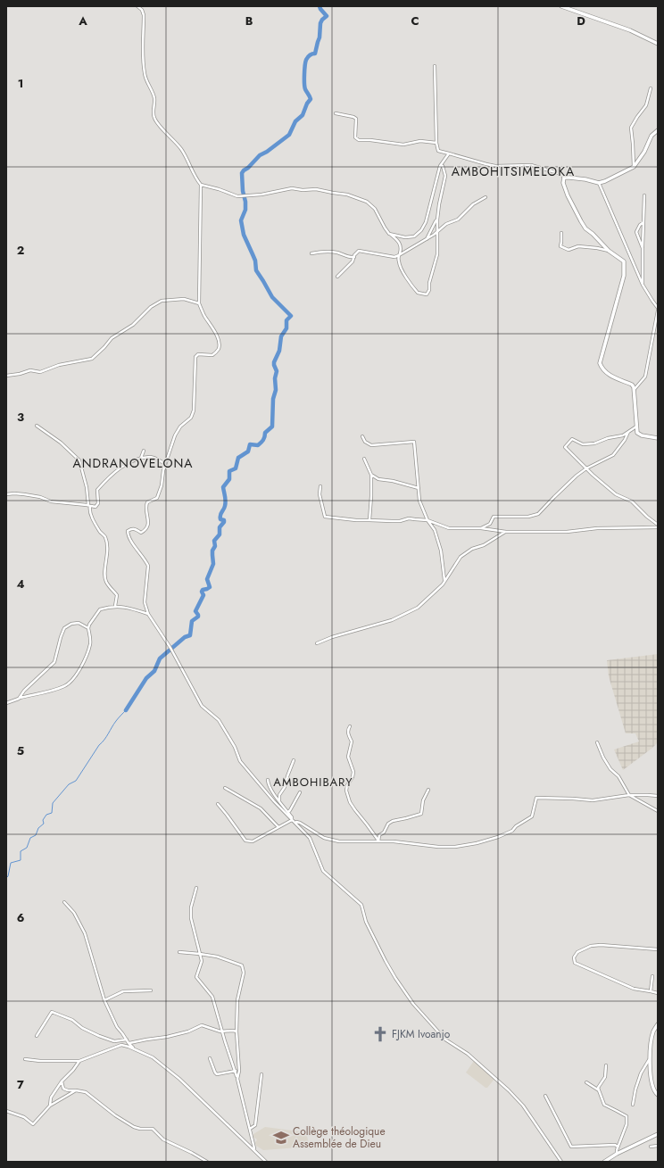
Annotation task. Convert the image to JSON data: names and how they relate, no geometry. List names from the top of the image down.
{
  "districts": ["AMBOHITSIMELOKA", "ANDRANOVELONA", "AMBOHIBARY"],
  "places": {
    "church": ["FJKM Ivoanjo"],
    "school or university": ["Collège théologique Assemblée de Dieu"]
  },
  "grid": {
    "columns": [
      "A",
      "B",
      "C",
      "D"
    ],
    "rows": [
      "1",
      "2",
      "3",
      "4",
      "5",
      "6",
      "7"
    ]
  }
}
